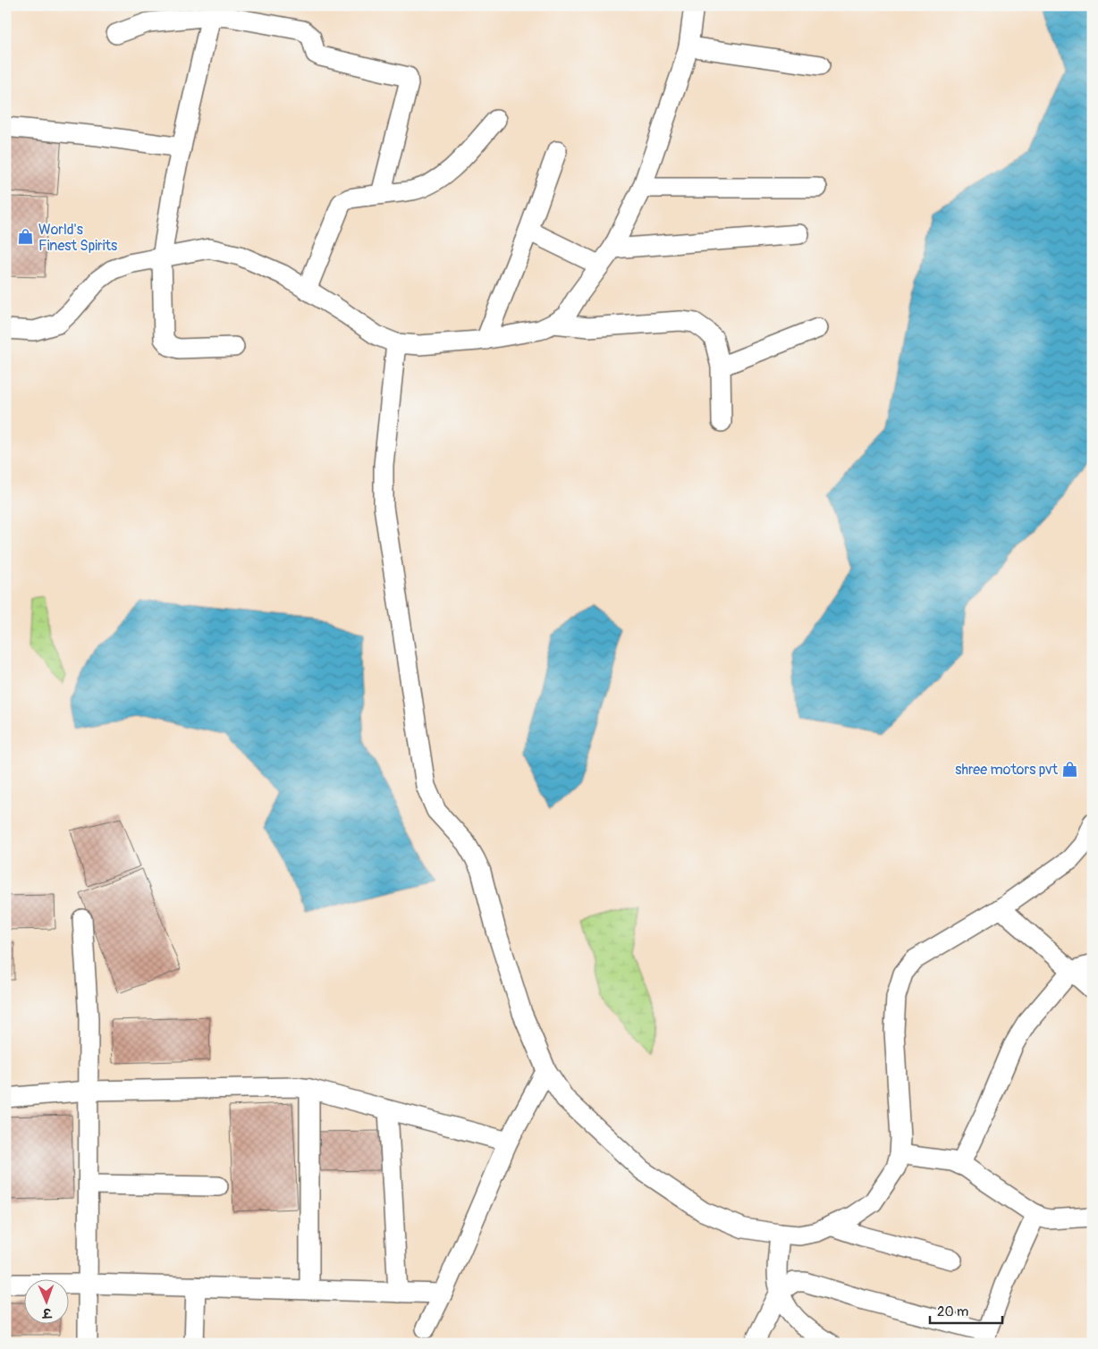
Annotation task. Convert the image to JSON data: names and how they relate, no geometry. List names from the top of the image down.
{
  "places": {
    "shop": ["World's Finest Spirits", "shree motors pvt"]
  },
  "scale_bar": "20 m",
  "north": "bottom"
}
